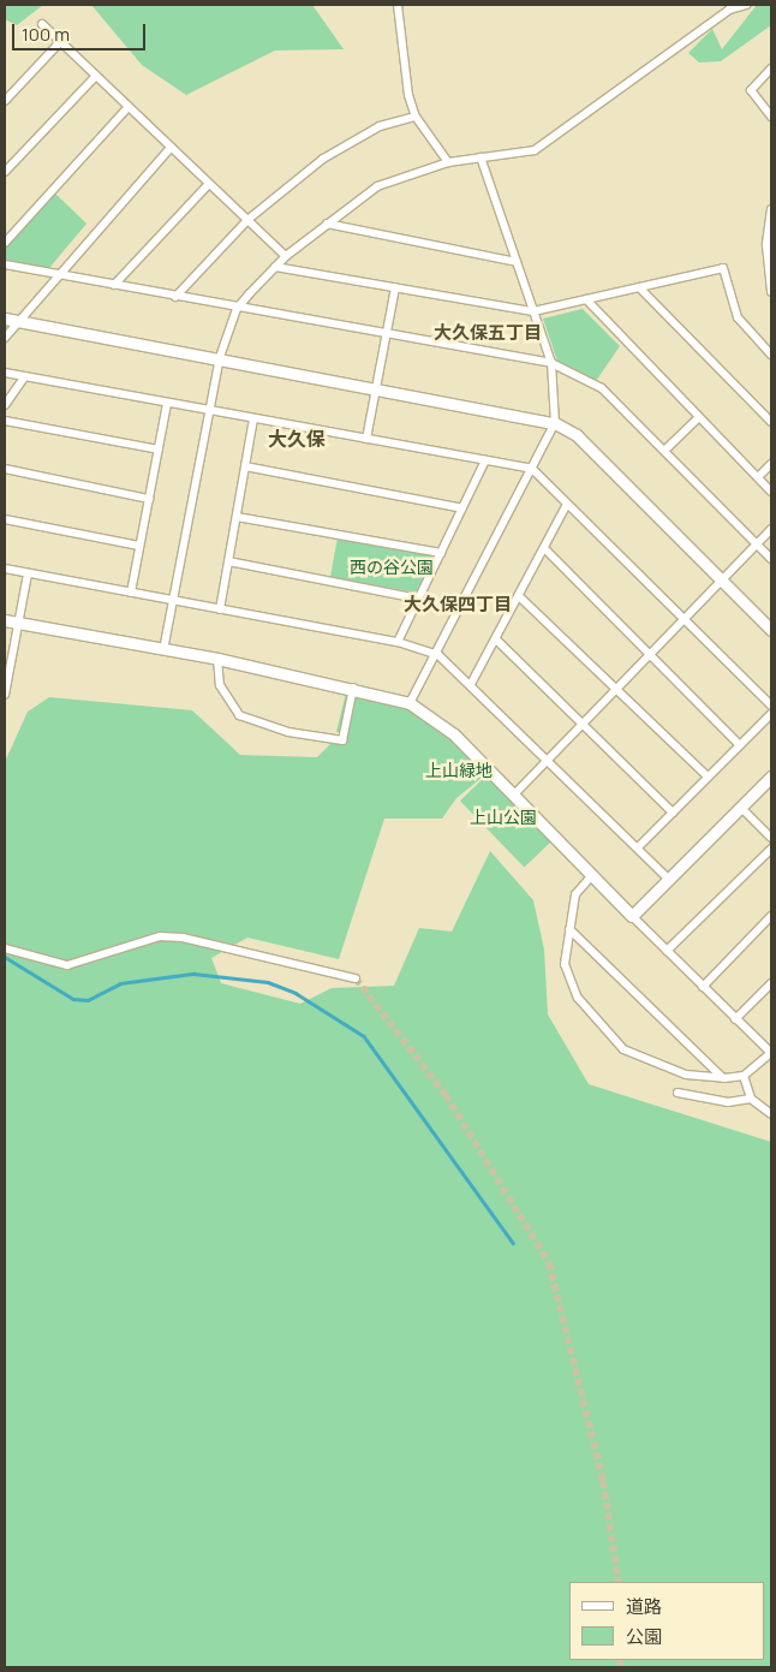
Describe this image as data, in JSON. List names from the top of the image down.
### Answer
{
  "districts": ["大久保五丁目", "大久保", "大久保四丁目"],
  "parks": ["西の谷公園", "上山緑地", "上山公園"],
  "legend": ["道路", "公園"],
  "scale_bar": "100 m"
}
